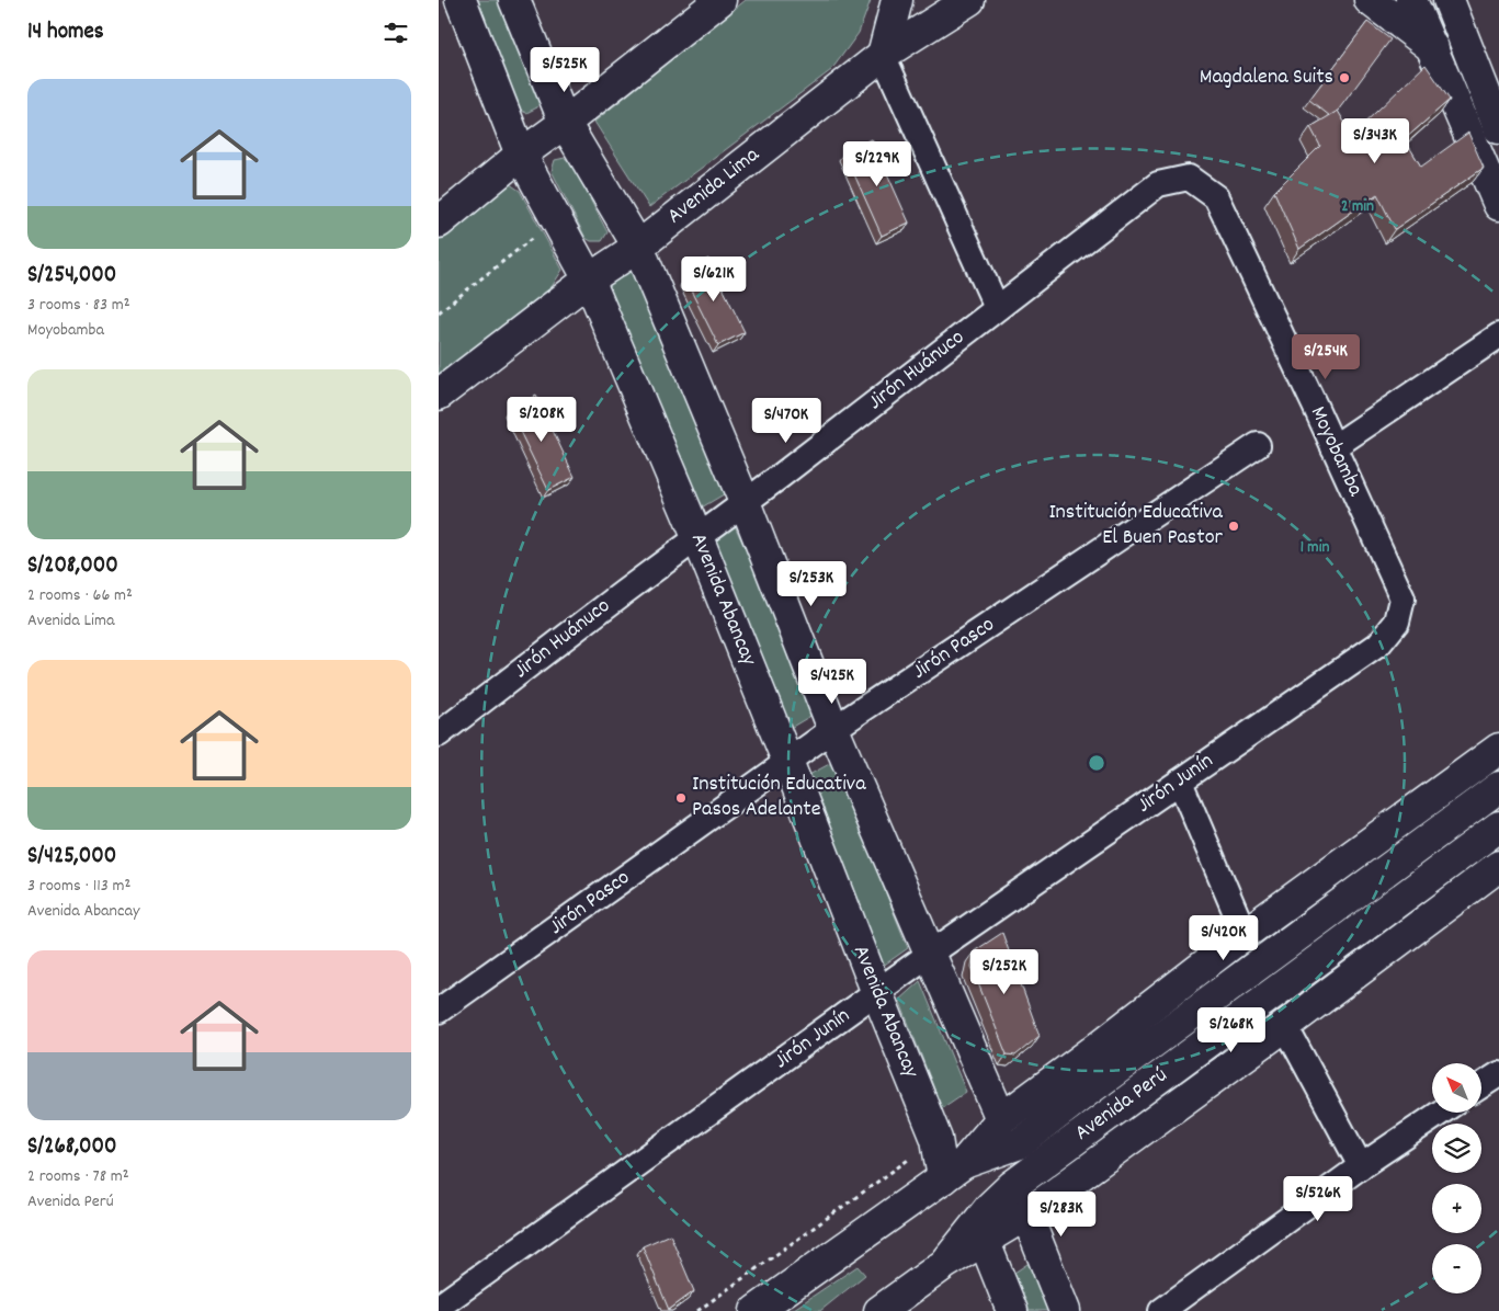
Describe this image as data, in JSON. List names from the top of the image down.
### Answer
{
  "streets": {
    "main road": ["Avenida Lima", "Avenida Abancay", "Avenida Perú"],
    "street": [
      "Jirón Huánuco",
      "Moyobamba",
      "Jirón Pasco",
      "Jirón Junín"
    ]
  },
  "crossings": [
    ["Avenida Lima", "Avenida Abancay"],
    ["Jirón Huánuco", "Moyobamba"],
    ["Jirón Huánuco", "Avenida Abancay"],
    ["Moyobamba", "Jirón Junín"],
    ["Avenida Abancay", "Jirón Pasco"],
    ["Avenida Abancay", "Jirón Junín"],
    ["Avenida Abancay", "Avenida Perú"]
  ],
  "places": ["Magdalena Suits", "Institución Educativa El Buen Pastor", "Institución Educativa Pasos Adelante"],
  "north": "top left",
  "page": {
    "heading": "14 homes",
    "price": [
      "S/525K",
      "S/343K",
      "S/229K",
      "S/621K",
      "S/254K",
      "S/208K",
      "S/470K",
      "S/253K",
      "S/425K",
      "S/420K",
      "S/252K",
      "S/268K",
      "S/526K",
      "S/283K"
    ],
    "list": [
      {
        "name": "S/254,000",
        "note": "3 rooms · 83 m² · Moyobamba"
      },
      {
        "name": "S/208,000",
        "note": "2 rooms · 66 m² · Avenida Lima"
      },
      {
        "name": "S/425,000",
        "note": "3 rooms · 113 m² · Avenida Abancay"
      },
      {
        "name": "S/268,000",
        "note": "2 rooms · 78 m² · Avenida Perú"
      }
    ],
    "map_buttons": ["+", "−"]
  },
  "rings": ["2 min", "1 min"]
}
